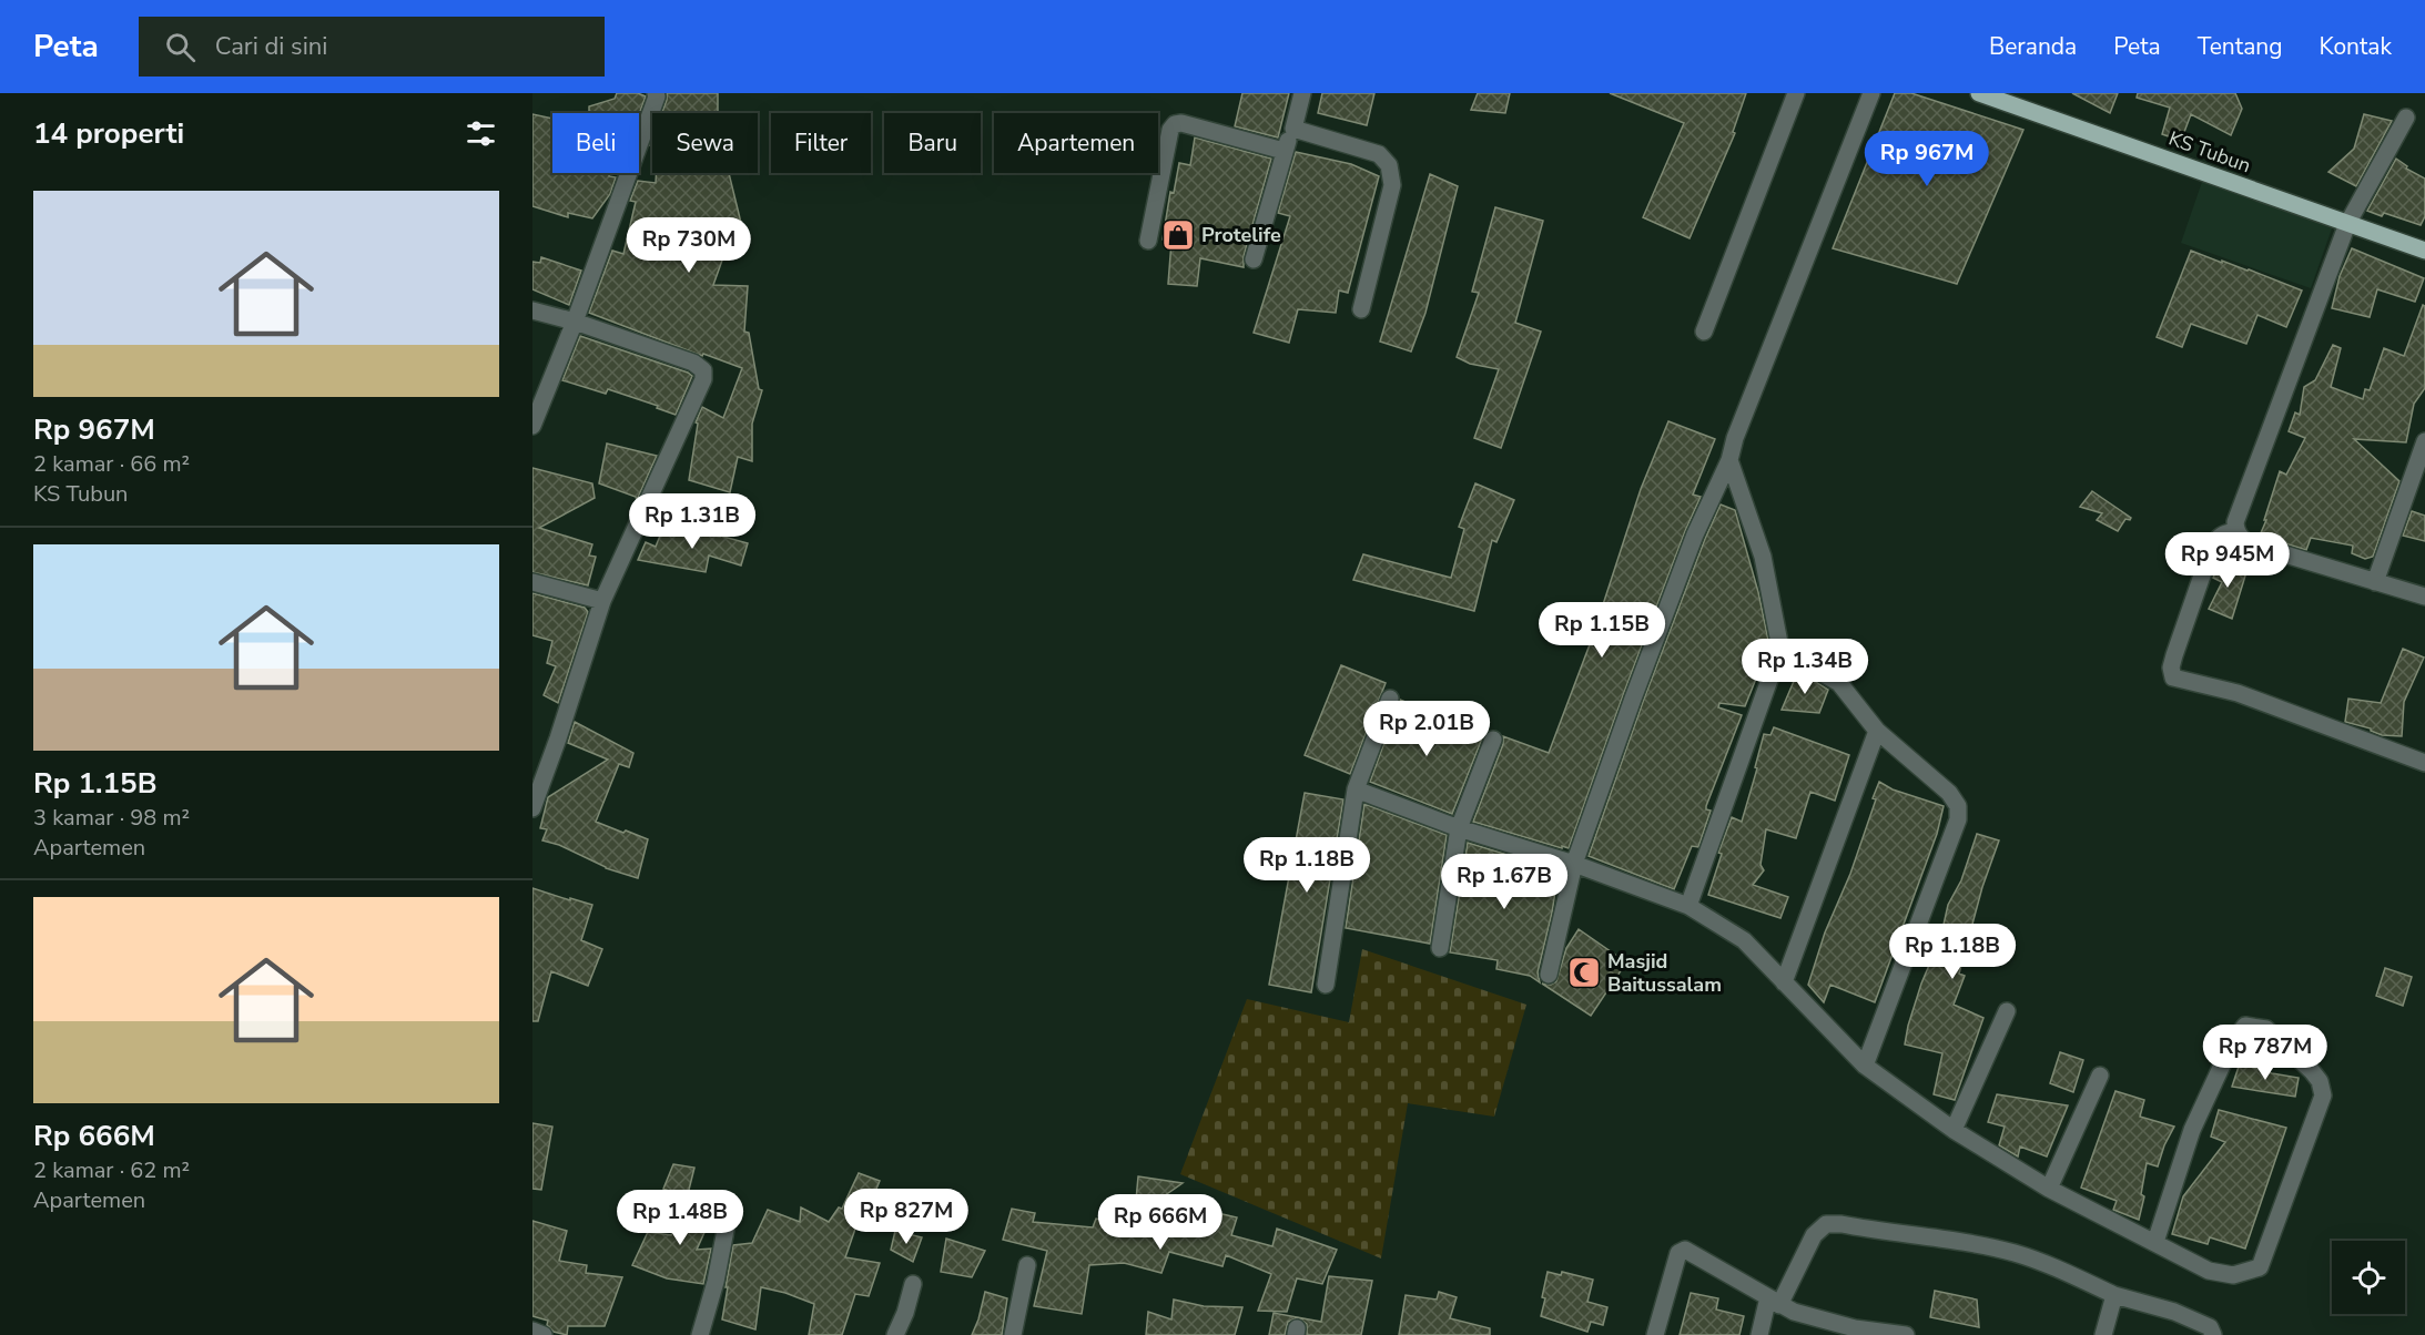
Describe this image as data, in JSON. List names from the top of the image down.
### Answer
{
  "streets": {
    "main road": ["KS Tubun"]
  },
  "places": {
    "shop": ["Protelife"],
    "mosque": ["Masjid Baitussalam"]
  },
  "page": {
    "header": "Peta",
    "search": "Cari di sini",
    "nav": [
      "Beranda",
      "Peta",
      "Tentang",
      "Kontak"
    ],
    "heading": "14 properti",
    "chip": [
      "Beli",
      "Sewa",
      "Filter",
      "Baru",
      "Apartemen"
    ],
    "price": [
      "Rp 967M",
      "Rp 730M",
      "Rp 1.31B",
      "Rp 945M",
      "Rp 1.15B",
      "Rp 1.34B",
      "Rp 2.01B",
      "Rp 1.18B",
      "Rp 1.67B",
      "Rp 1.18B",
      "Rp 787M",
      "Rp 827M",
      "Rp 1.48B",
      "Rp 666M"
    ],
    "list": [
      {
        "name": "Rp 967M",
        "note": "2 kamar · 66 m² · KS Tubun"
      },
      {
        "name": "Rp 1.15B",
        "note": "3 kamar · 98 m² · Apartemen"
      },
      {
        "name": "Rp 666M",
        "note": "2 kamar · 62 m² · Apartemen"
      }
    ]
  }
}
